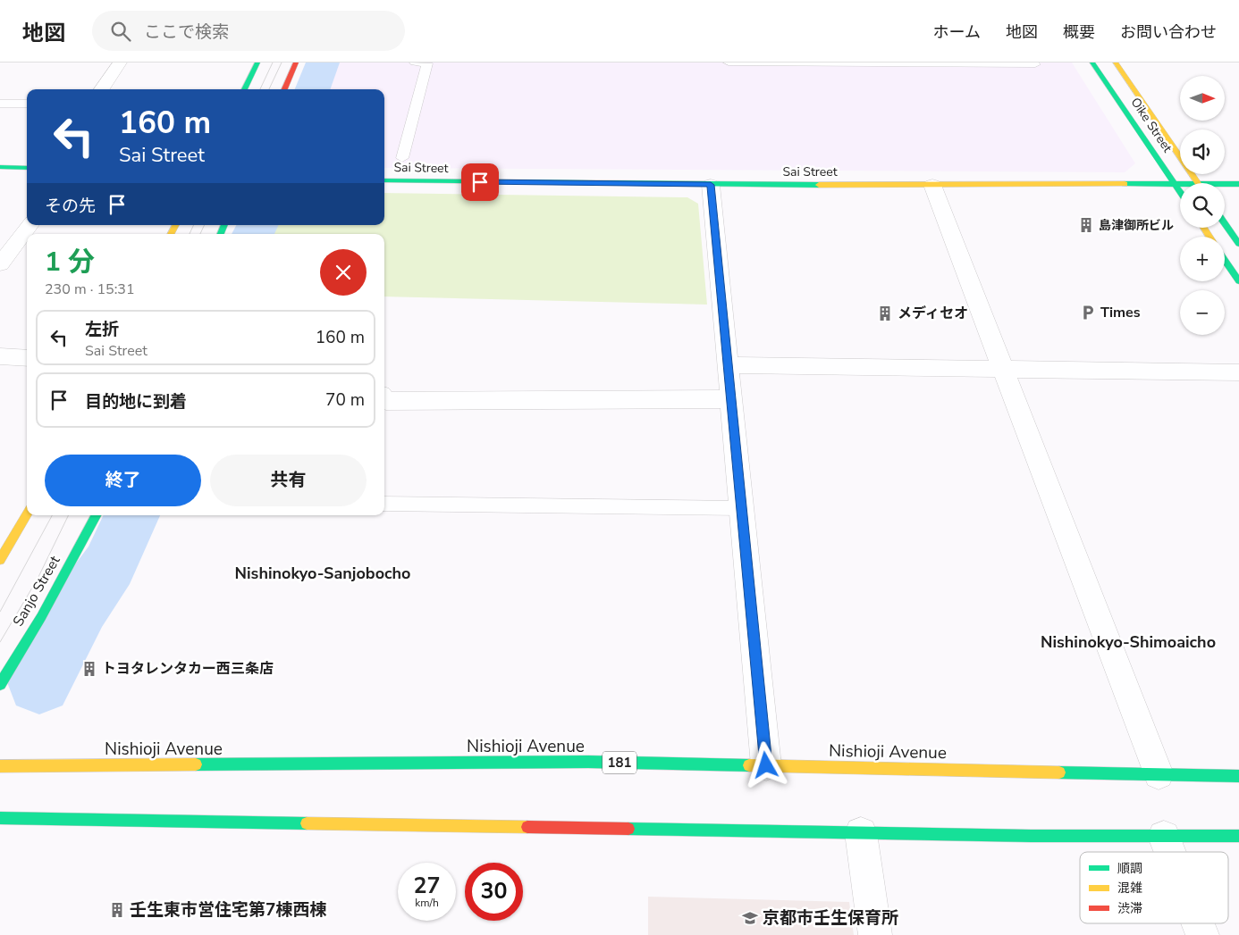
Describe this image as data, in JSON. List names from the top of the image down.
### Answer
{
  "streets": {
    "main road": [
      "Oike Street",
      "Sai Street",
      "Sanjo Street",
      "Nishioji Avenue",
      "181"
    ]
  },
  "crossings": [
    ["Oike Street", "Sai Street"]
  ],
  "districts": ["Nishinokyo-Sanjobocho", "Nishinokyo-Shimoaicho"],
  "places": {
    "building": [
      "島津御所ビル",
      "メディセオ",
      "トヨタレンタカー西三条店",
      "壬生東市営住宅第7棟西棟"
    ],
    "parking": ["Times"],
    "school or university": ["京都市壬生保育所"]
  },
  "legend": ["順調", "混雑", "渋滞"],
  "north": "right",
  "page": {
    "header": "地図",
    "search": "ここで検索",
    "nav": [
      "ホーム",
      "地図",
      "概要",
      "お問い合わせ"
    ],
    "map_buttons": ["+", "−"],
    "turn": ["160 m", "Sai Street"],
    "then": "その先",
    "heading": ["1 分", "230 m · 15:31"],
    "list": [
      {
        "name": "左折",
        "note": "Sai Street",
        "value": "160 m"
      },
      {
        "name": "目的地に到着",
        "value": "70 m"
      }
    ],
    "buttons": ["終了", "共有"],
    "speed": "27 km/h",
    "limit": "30"
  }
}
